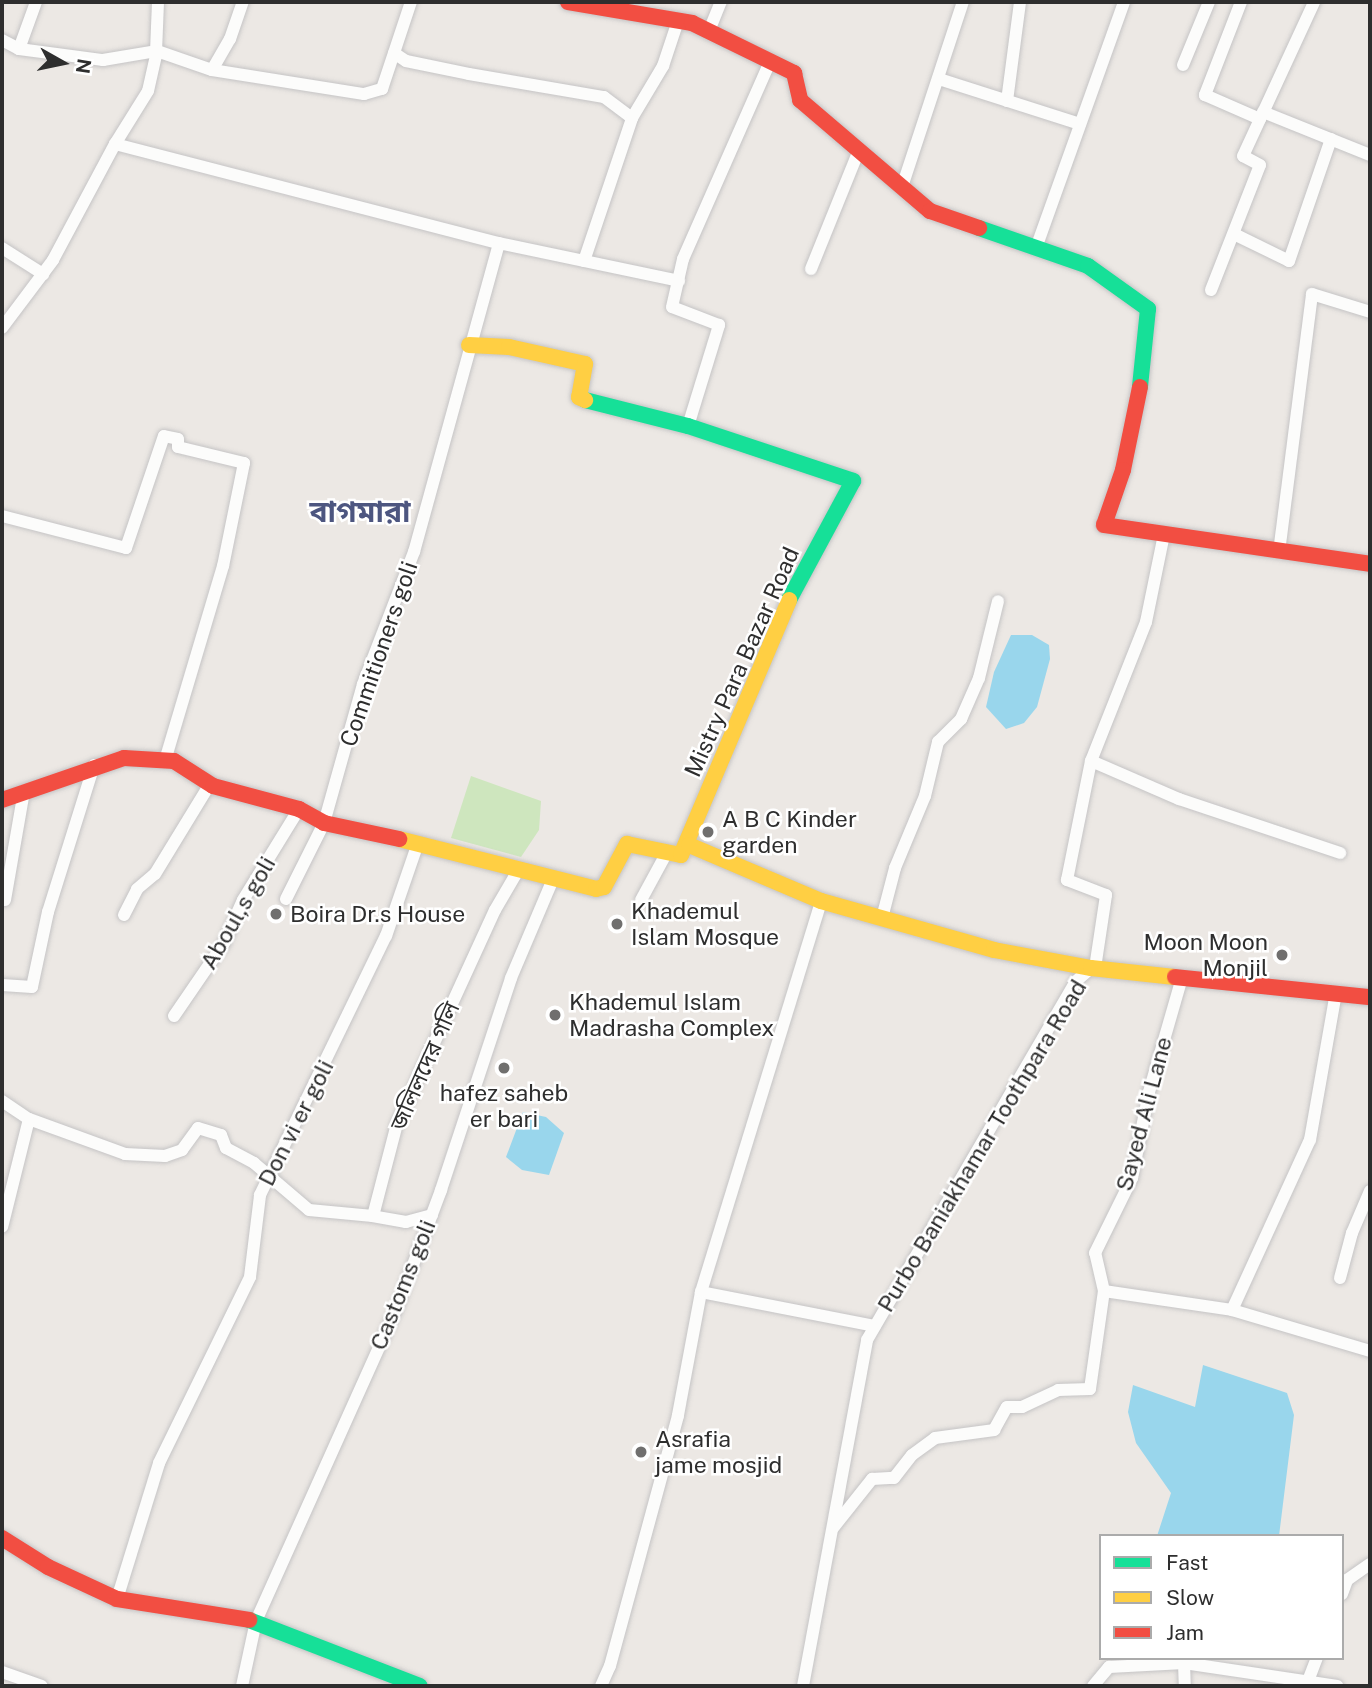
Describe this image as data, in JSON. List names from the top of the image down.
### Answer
{
  "streets": {
    "street": [
      "Commitioners goli",
      "Mistry Para Bazar Road",
      "Aboul,s goli",
      "জলিলদের গলি",
      "Sayed Ali Lane",
      "Don vi er goli",
      "Purbo Baniakhamar Toothpara Road",
      "Castoms goli"
    ]
  },
  "crossings": [
    ["Commitioners goli", "Mistry Para Bazar Road"],
    ["Sayed Ali Lane", "Purbo Baniakhamar Toothpara Road"]
  ],
  "districts": ["বাগমারা"],
  "places": [
    "A B C Kinder garden",
    "Boira Dr.s House",
    "Khademul Islam Mosque",
    "Moon Moon Monjil",
    "Khademul Islam Madrasha Complex",
    "hafez saheb er bari",
    "Asrafia jame mosjid"
  ],
  "legend": ["Fast", "Slow", "Jam"],
  "north": "right"
}
